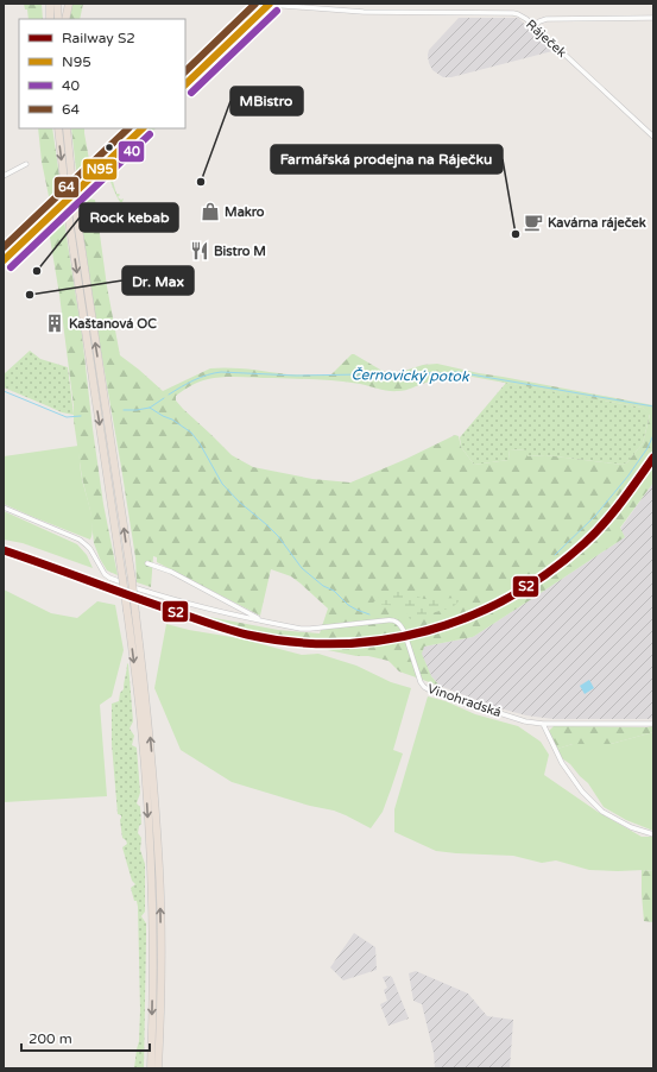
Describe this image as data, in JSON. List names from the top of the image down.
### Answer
{
  "streets": {
    "street": ["Ráječek", "Vinohradská"]
  },
  "water": ["Černovický potok"],
  "places": {
    "other": [
      "MBistro",
      "Farmářská prodejna na Ráječku",
      "Rock kebab",
      "Dr. Max"
    ],
    "shop": ["Makro"],
    "cafe": ["Kavárna ráječek"],
    "restaurant": ["Bistro M"],
    "building": ["Kaštanová OC"]
  },
  "lines": [
    "transit line N95",
    "transit line 64",
    "transit line 40",
    "rail line S2"
  ],
  "legend": [
    "Railway S2",
    "N95",
    "40",
    "64"
  ],
  "scale_bar": "200 m"
}
